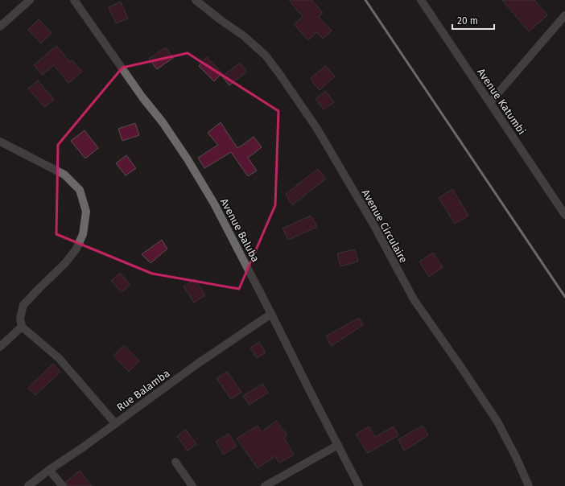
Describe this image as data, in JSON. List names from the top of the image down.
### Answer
{
  "streets": {
    "street": [
      "Avenue Katumbi",
      "Avenue Circulaire",
      "Avenue Baluba",
      "Rue Balamba"
    ]
  },
  "crossings": [
    ["Avenue Baluba", "Rue Balamba"]
  ],
  "scale_bar": "20 m"
}
